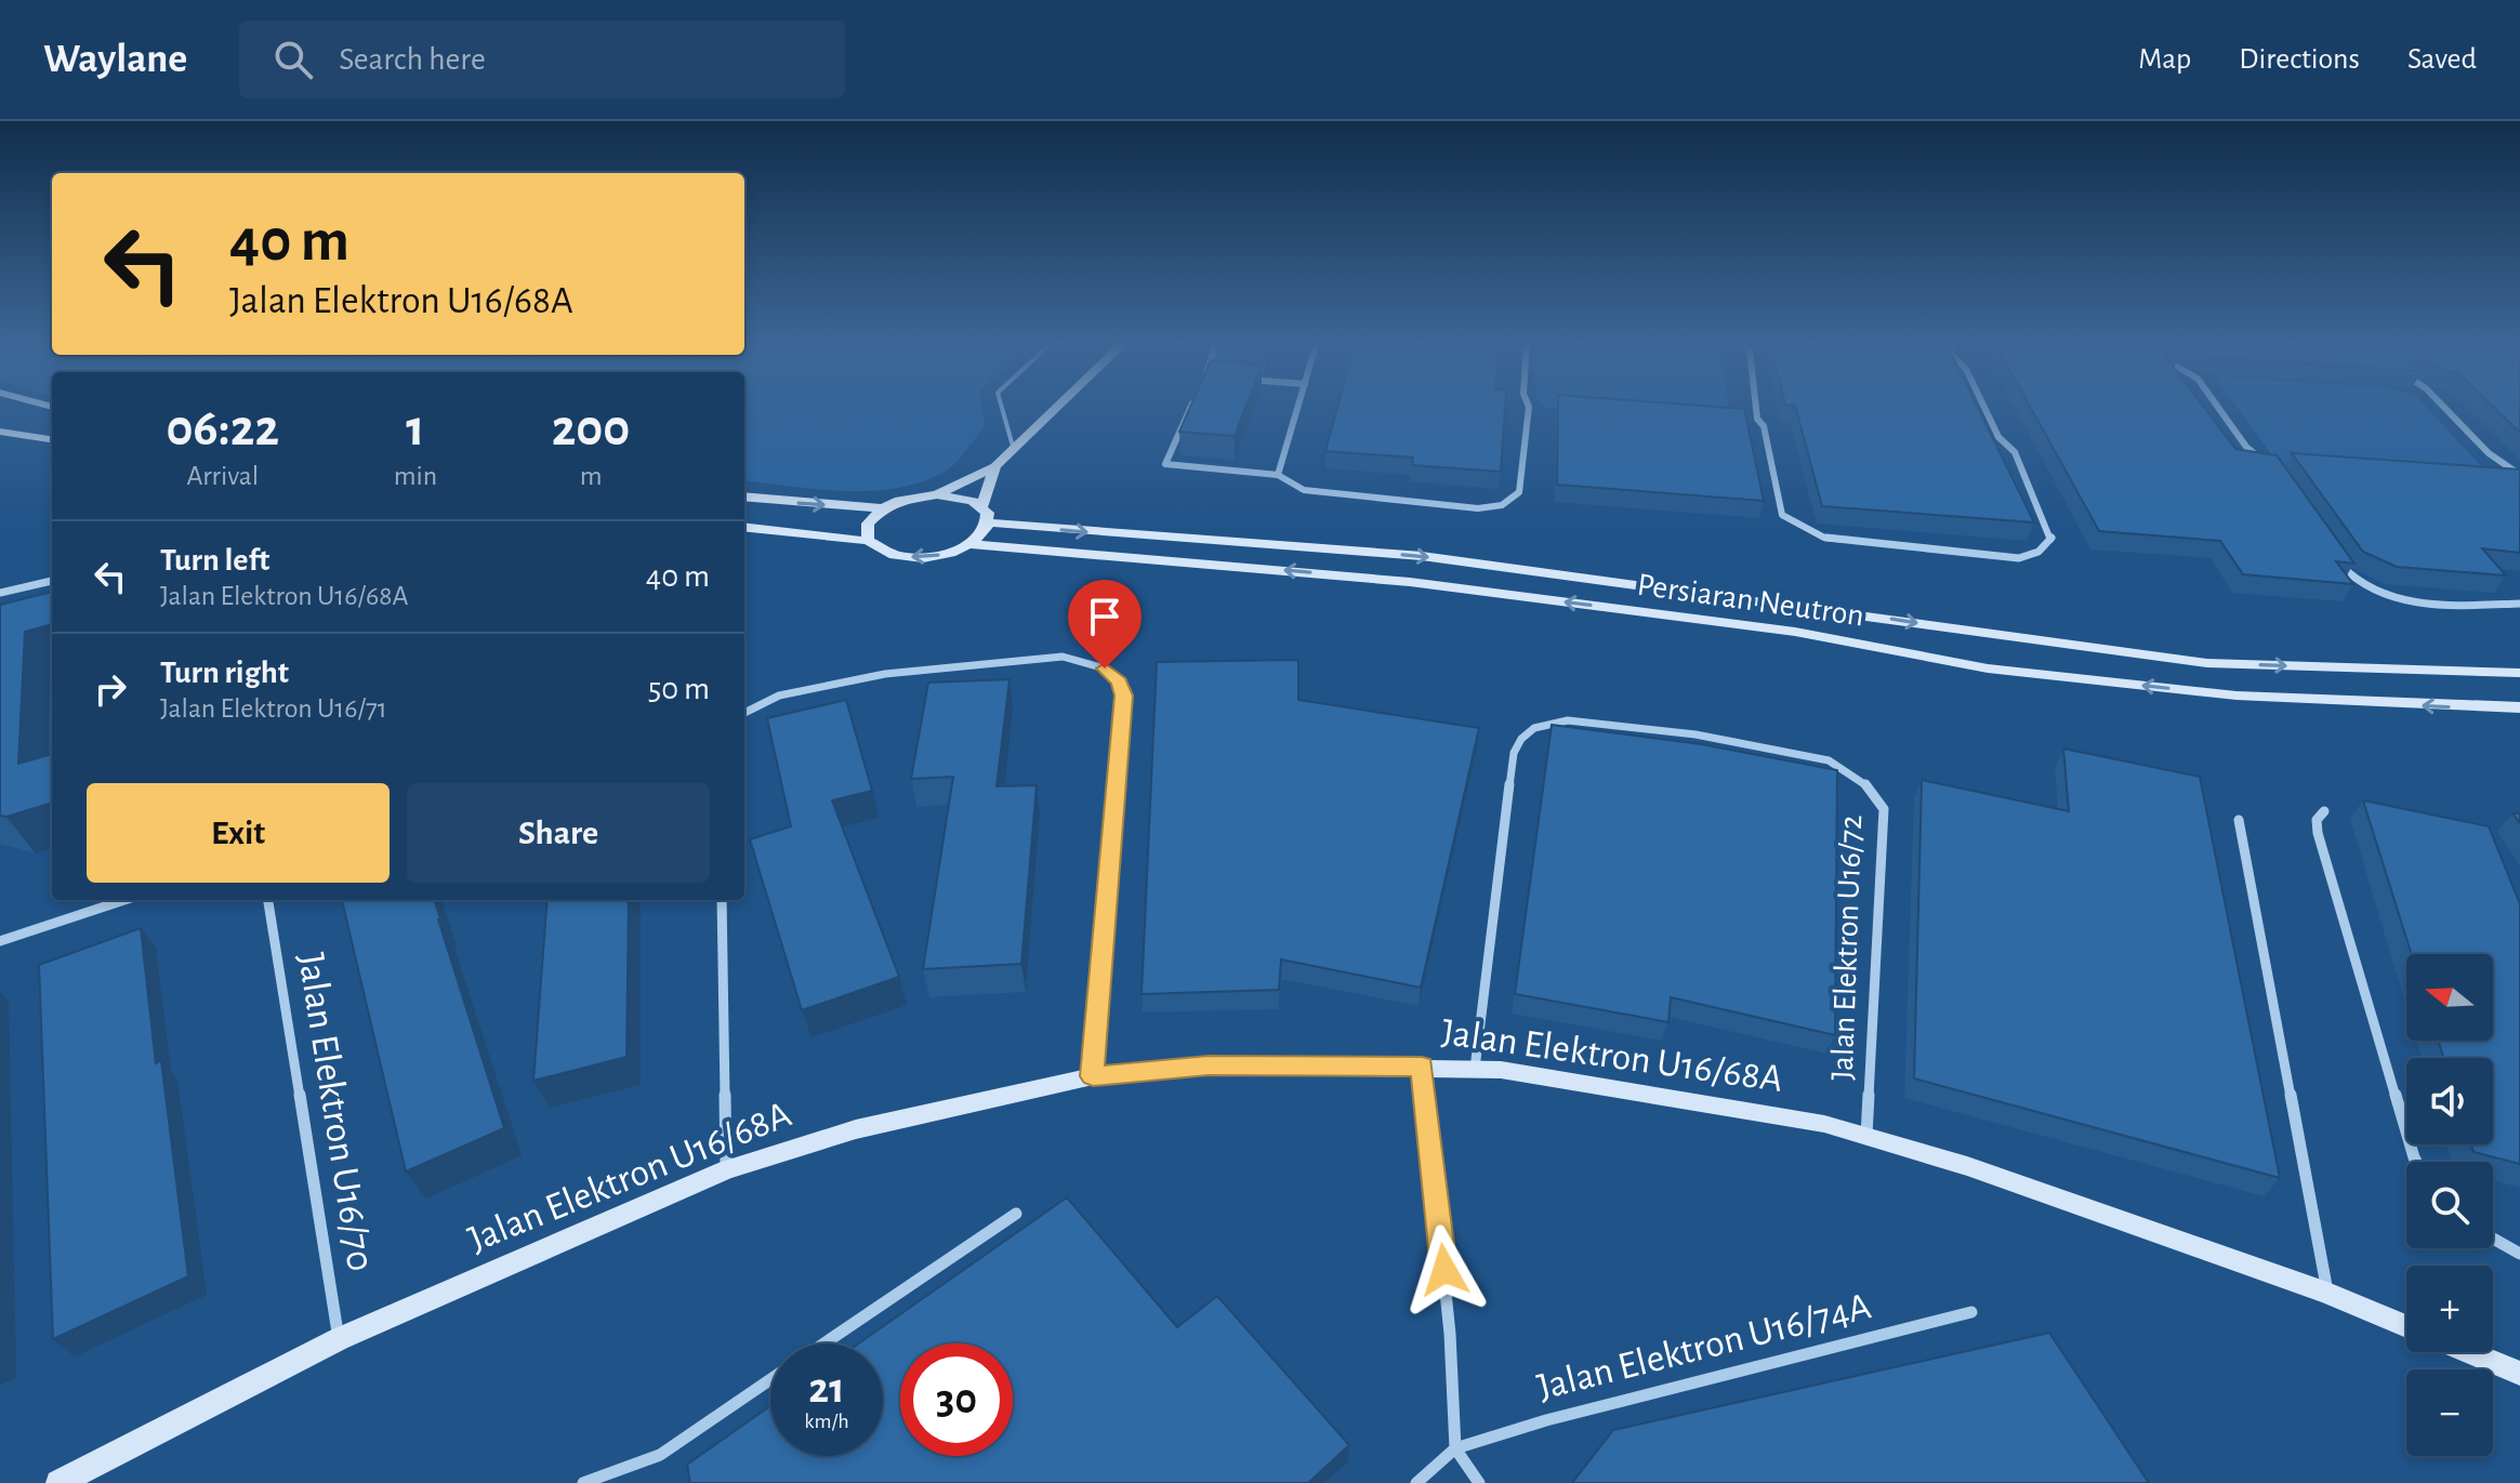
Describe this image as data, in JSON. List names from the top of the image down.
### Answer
{
  "streets": {
    "street": [
      "Persiaran Neutron",
      "Jalan Elektron U16/72",
      "Jalan Elektron U16/68A",
      "Jalan Elektron U16/70",
      "Jalan Elektron U16/74A"
    ]
  },
  "crossings": [
    ["Jalan Elektron U16/72", "Jalan Elektron U16/68A"],
    ["Jalan Elektron U16/68A", "Jalan Elektron U16/70"]
  ],
  "north": "left",
  "page": {
    "header": "Waylane",
    "search": "Search here",
    "nav": ["Map", "Directions", "Saved"],
    "turn": ["40 m", "Jalan Elektron U16/68A"],
    "eta": [
      "06:22",
      "Arrival",
      "1",
      "min",
      "200",
      "m"
    ],
    "list": [
      {
        "name": "Turn left",
        "note": "Jalan Elektron U16/68A",
        "value": "40 m"
      },
      {
        "name": "Turn right",
        "note": "Jalan Elektron U16/71",
        "value": "50 m"
      }
    ],
    "buttons": ["Exit", "Share"],
    "map_buttons": ["+", "−"],
    "speed": "21 km/h",
    "limit": "30"
  }
}
